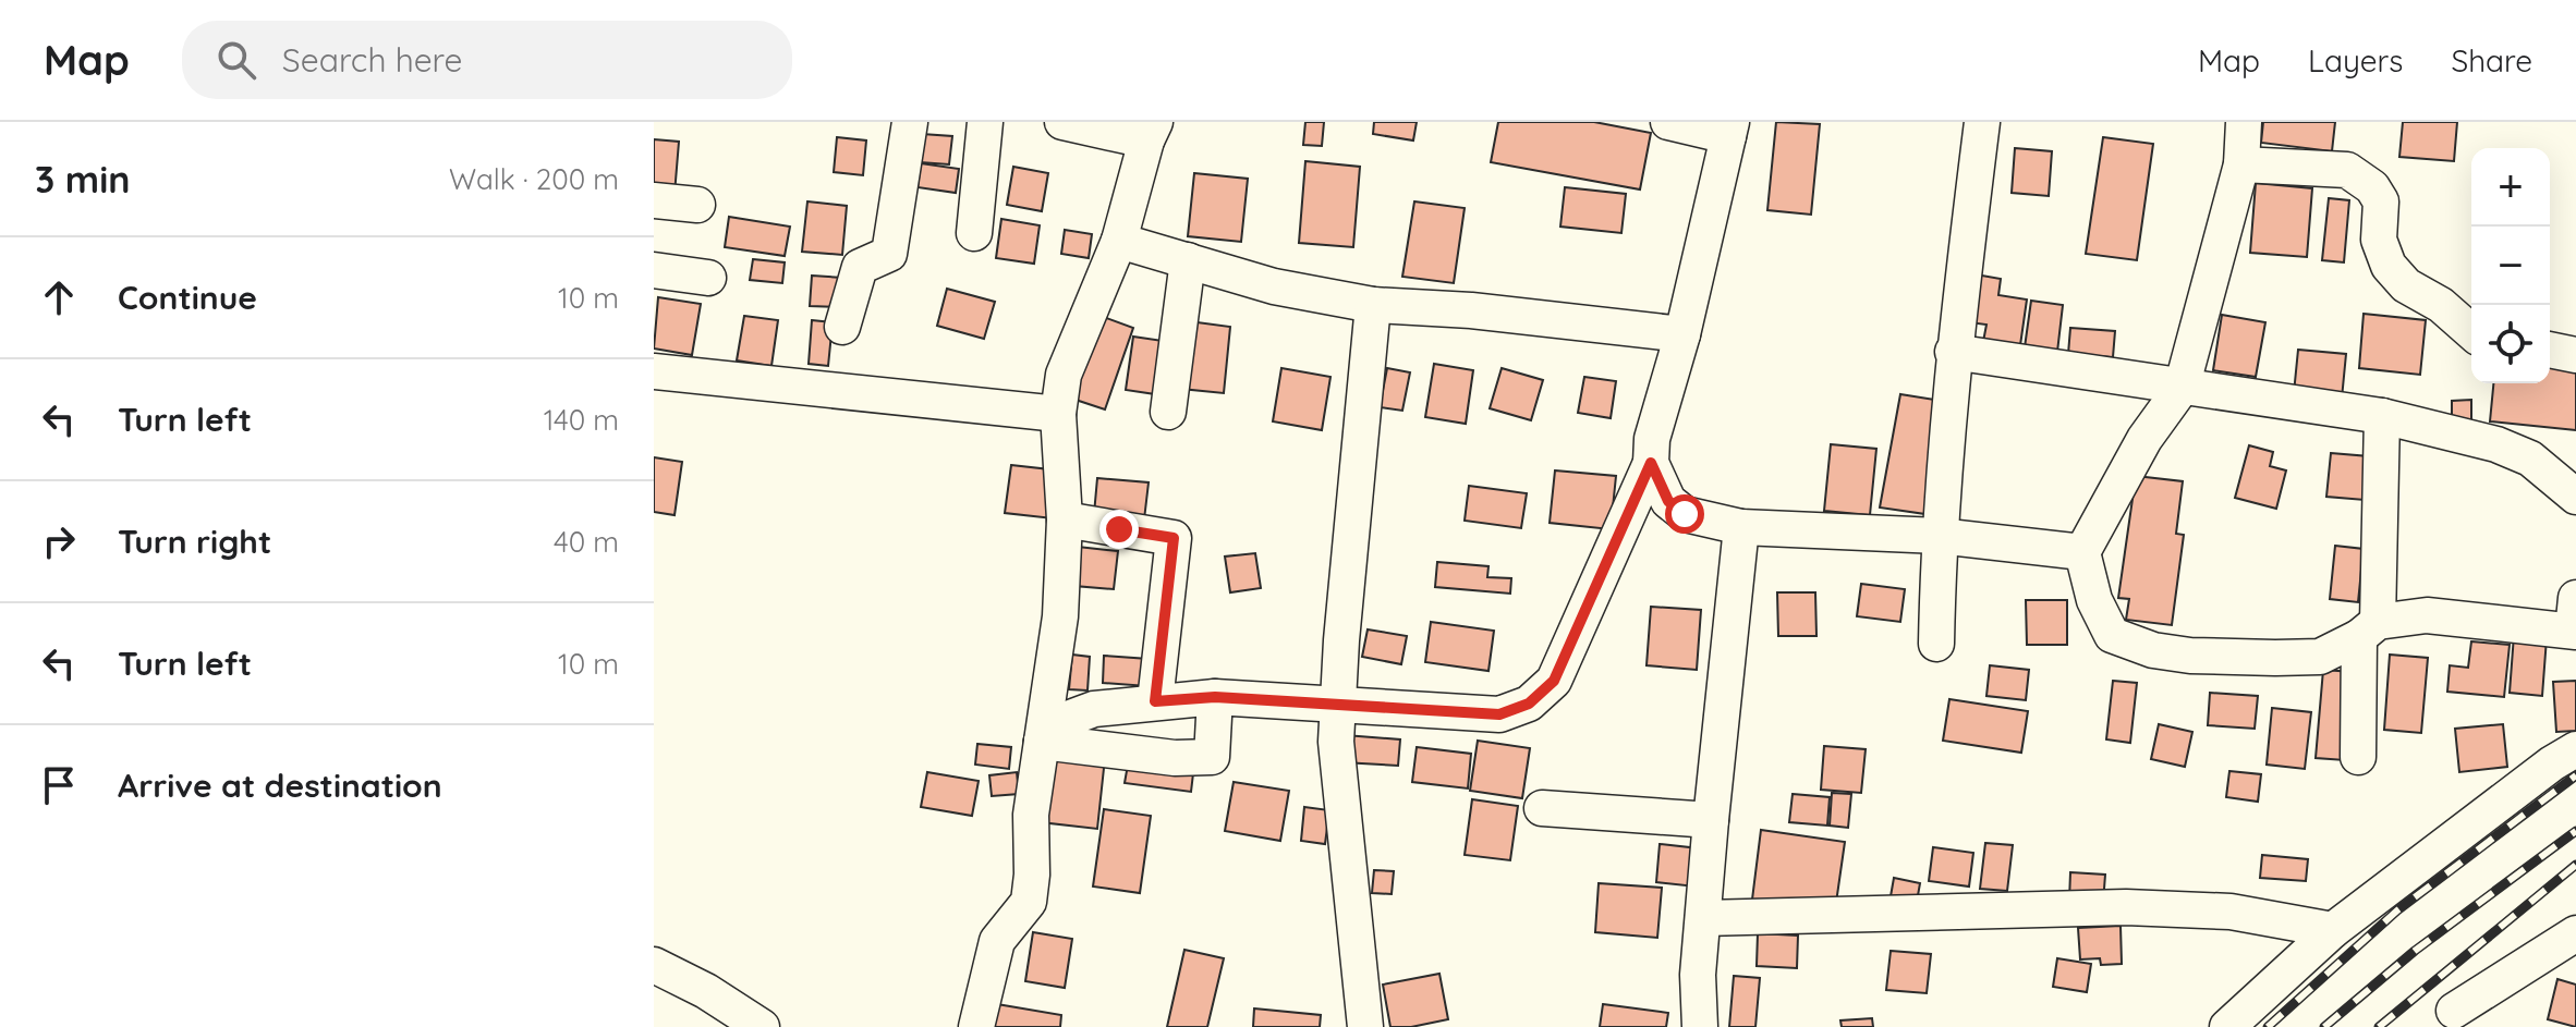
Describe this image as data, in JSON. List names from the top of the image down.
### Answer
{
  "page": {
    "header": "Map",
    "search": "Search here",
    "nav": ["Map", "Layers", "Share"],
    "heading": ["3 min", "Walk · 200 m"],
    "map_buttons": ["+", "−"],
    "list": [
      ["Continue", "10 m"],
      ["Turn left", "140 m"],
      ["Turn right", "40 m"],
      ["Turn left", "10 m"],
      "Arrive at destination"
    ]
  }
}
